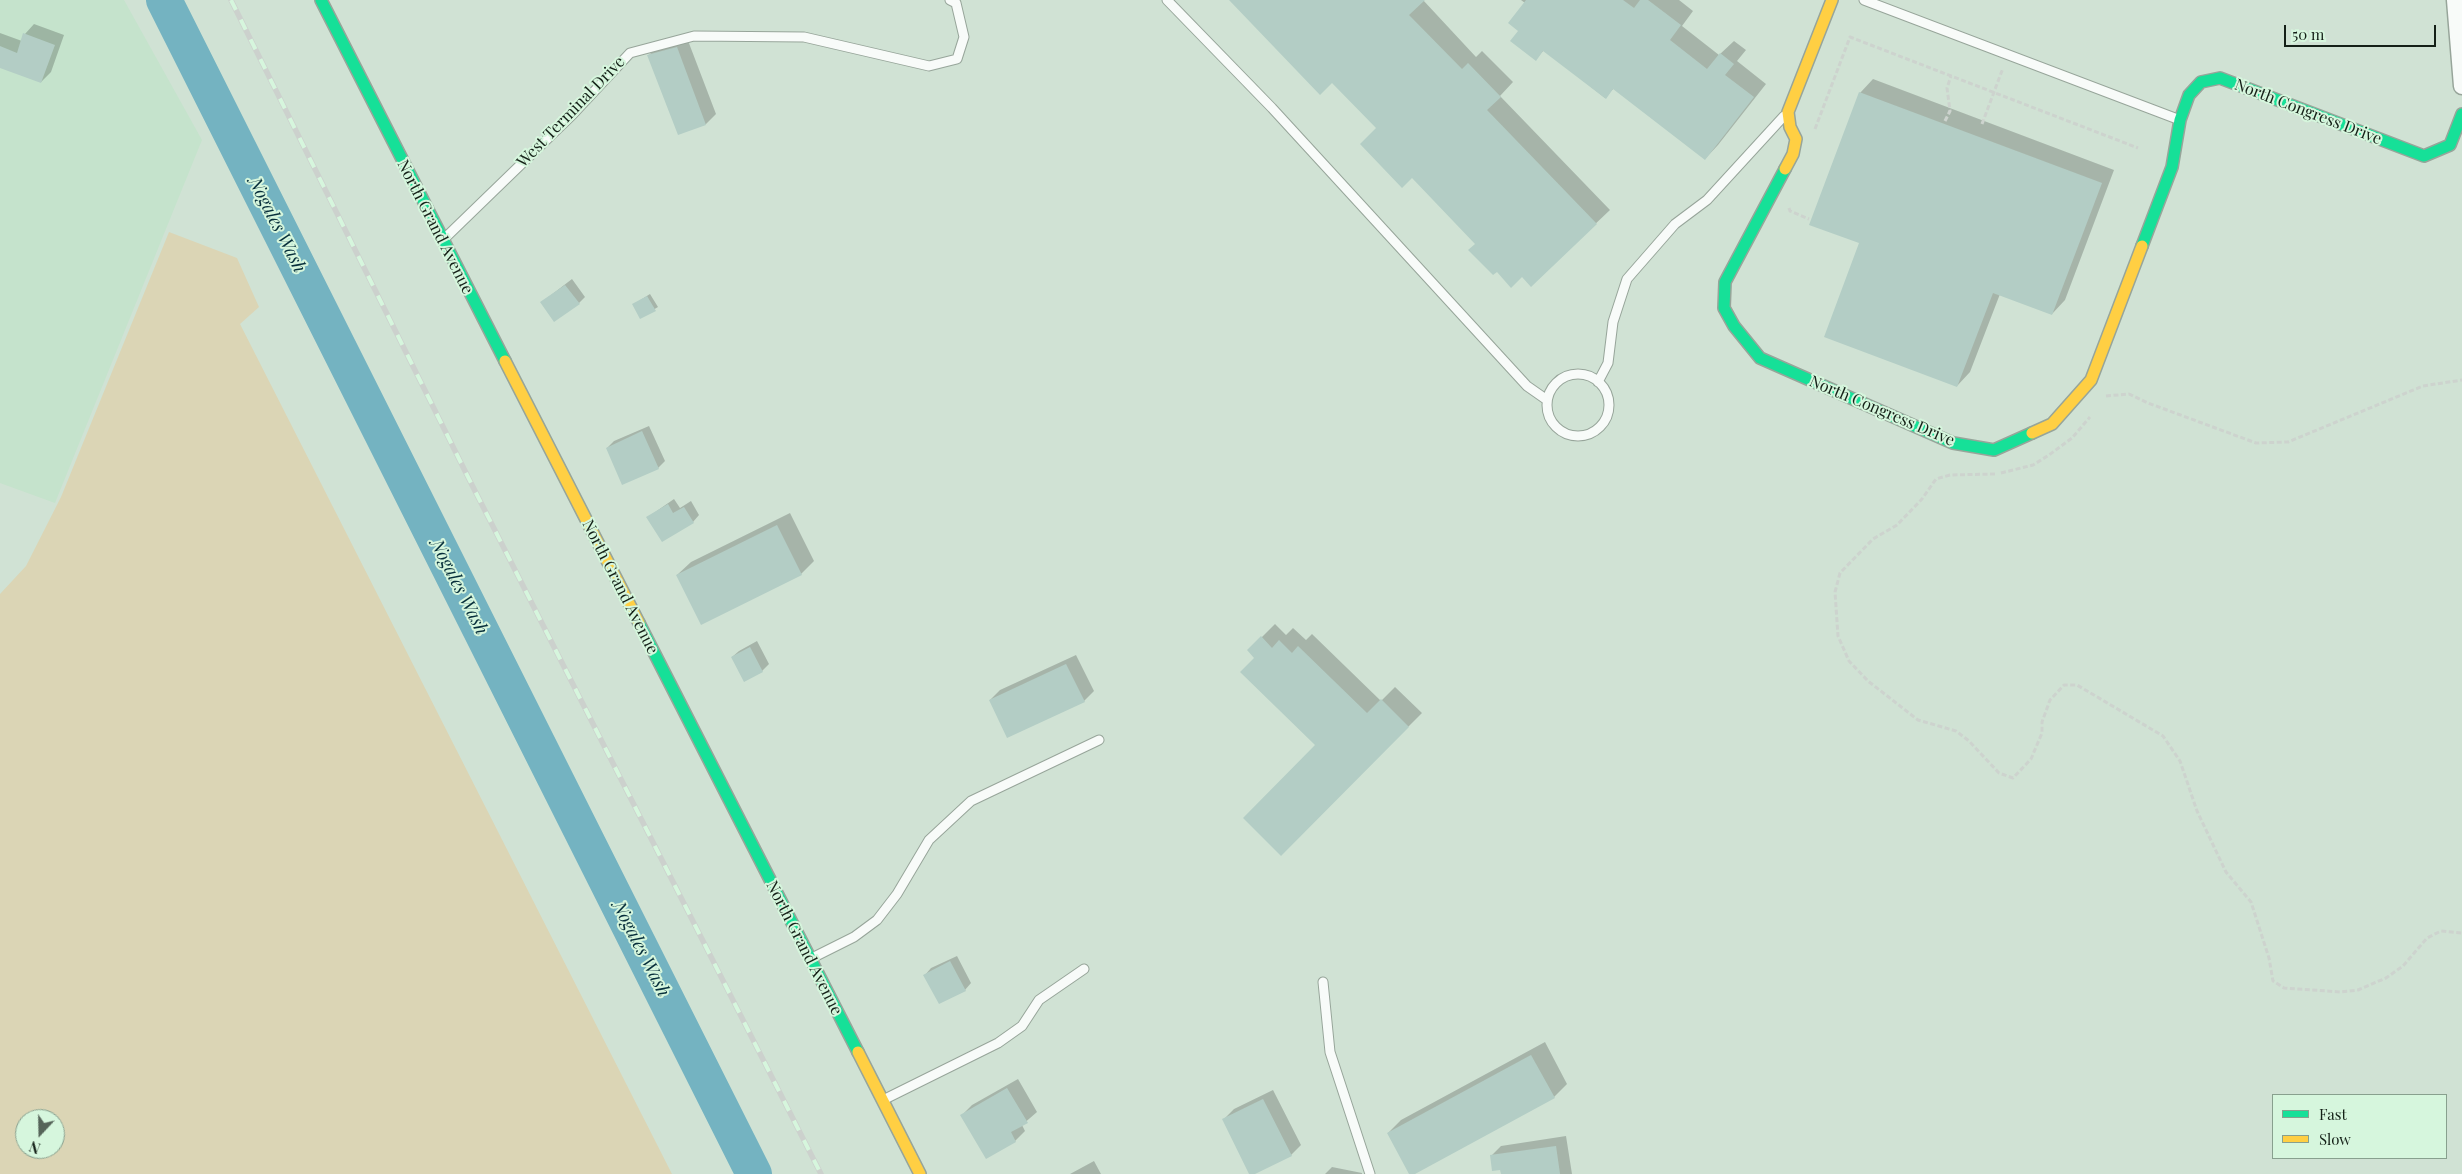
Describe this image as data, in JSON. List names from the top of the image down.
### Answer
{
  "streets": {
    "street": ["North Congress Drive", "North Grand Avenue"],
    "lane": ["West Terminal Drive"]
  },
  "crossings": [
    ["West Terminal Drive", "North Grand Avenue"]
  ],
  "water": ["Nogales Wash"],
  "legend": ["Fast", "Slow"],
  "scale_bar": "50 m",
  "north": "bottom"
}
